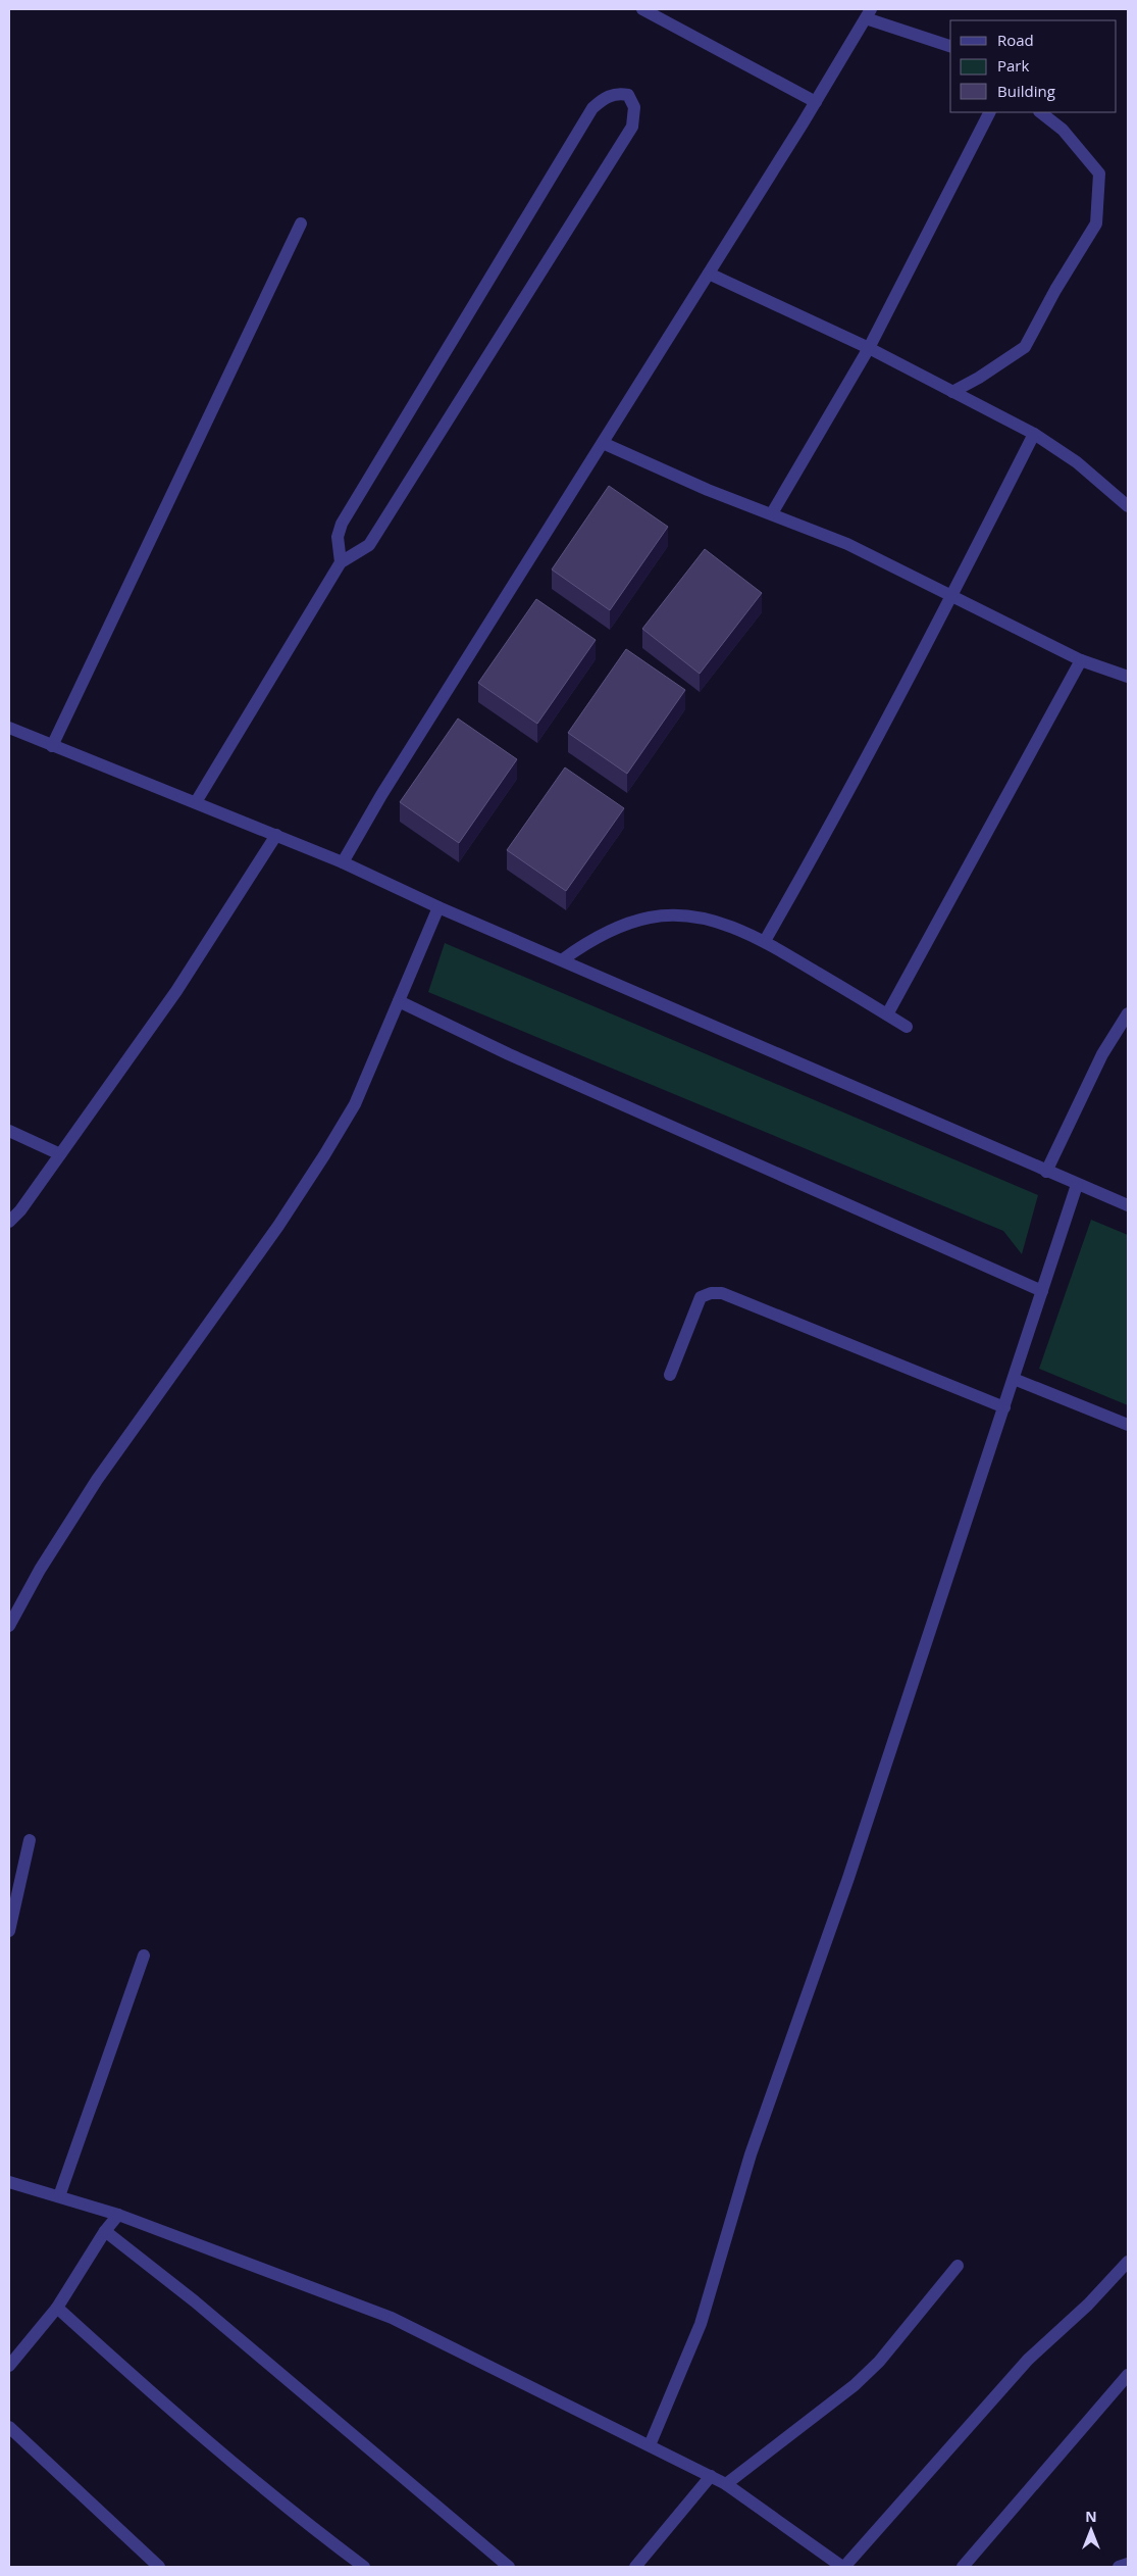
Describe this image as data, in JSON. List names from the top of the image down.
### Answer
{
  "legend": ["Road", "Park", "Building"],
  "north": "top"
}
